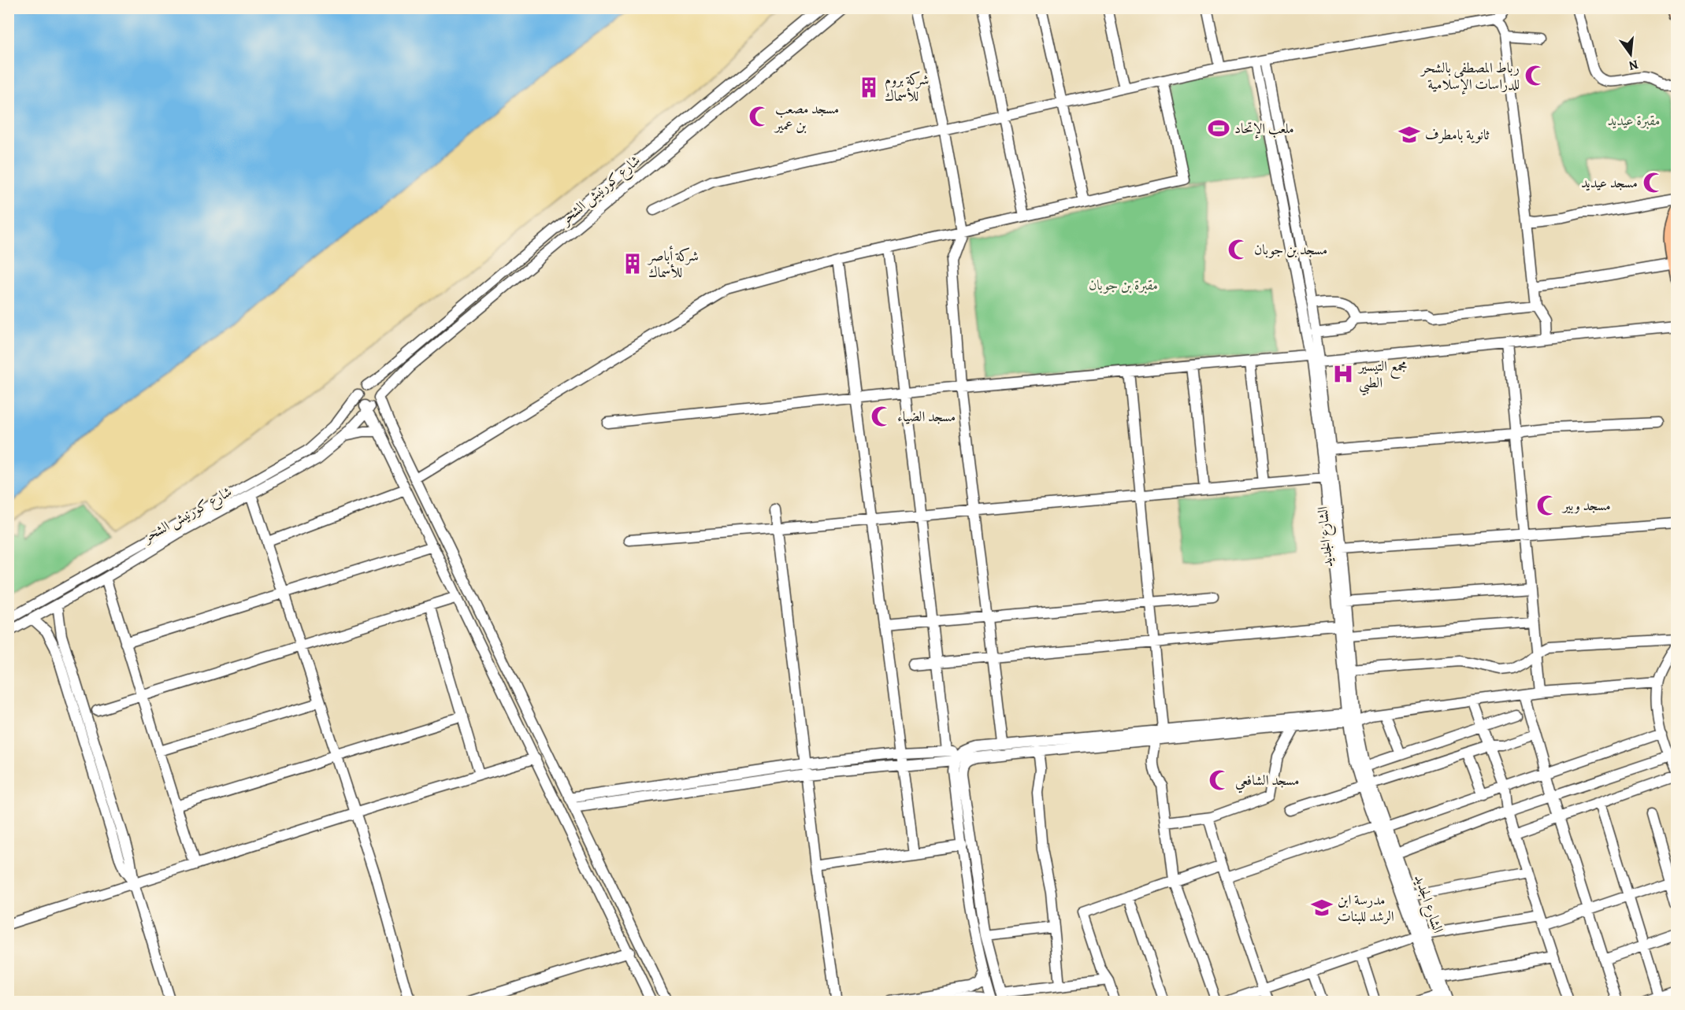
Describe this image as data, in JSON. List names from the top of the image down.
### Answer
{
  "streets": {
    "street": ["شارع كورنيش الشحر", "الشارع الجديد"]
  },
  "parks": ["مقبرة عيديد", "مقبرة بن جوبان"],
  "places": {
    "mosque": [
      "رباط المصطفى بالشحر للدراسات الإسلامية",
      "مسجد مصعب بن عمير",
      "مسجد عيديد",
      "مسجد بن جوبان",
      "مسجد الضياء",
      "مسجد وبير",
      "مسجد الشافعي"
    ],
    "building": ["شركة بروم للأسماك", "شركة أباصر للأسماك"],
    "sports": ["ملعب الإتحاد"],
    "school or university": ["ثانوية بامطرف", "مدرسة ابن الرشد للبنات"],
    "hospital": ["مجمع التيسير الطبي"]
  },
  "north": "bottom"
}
